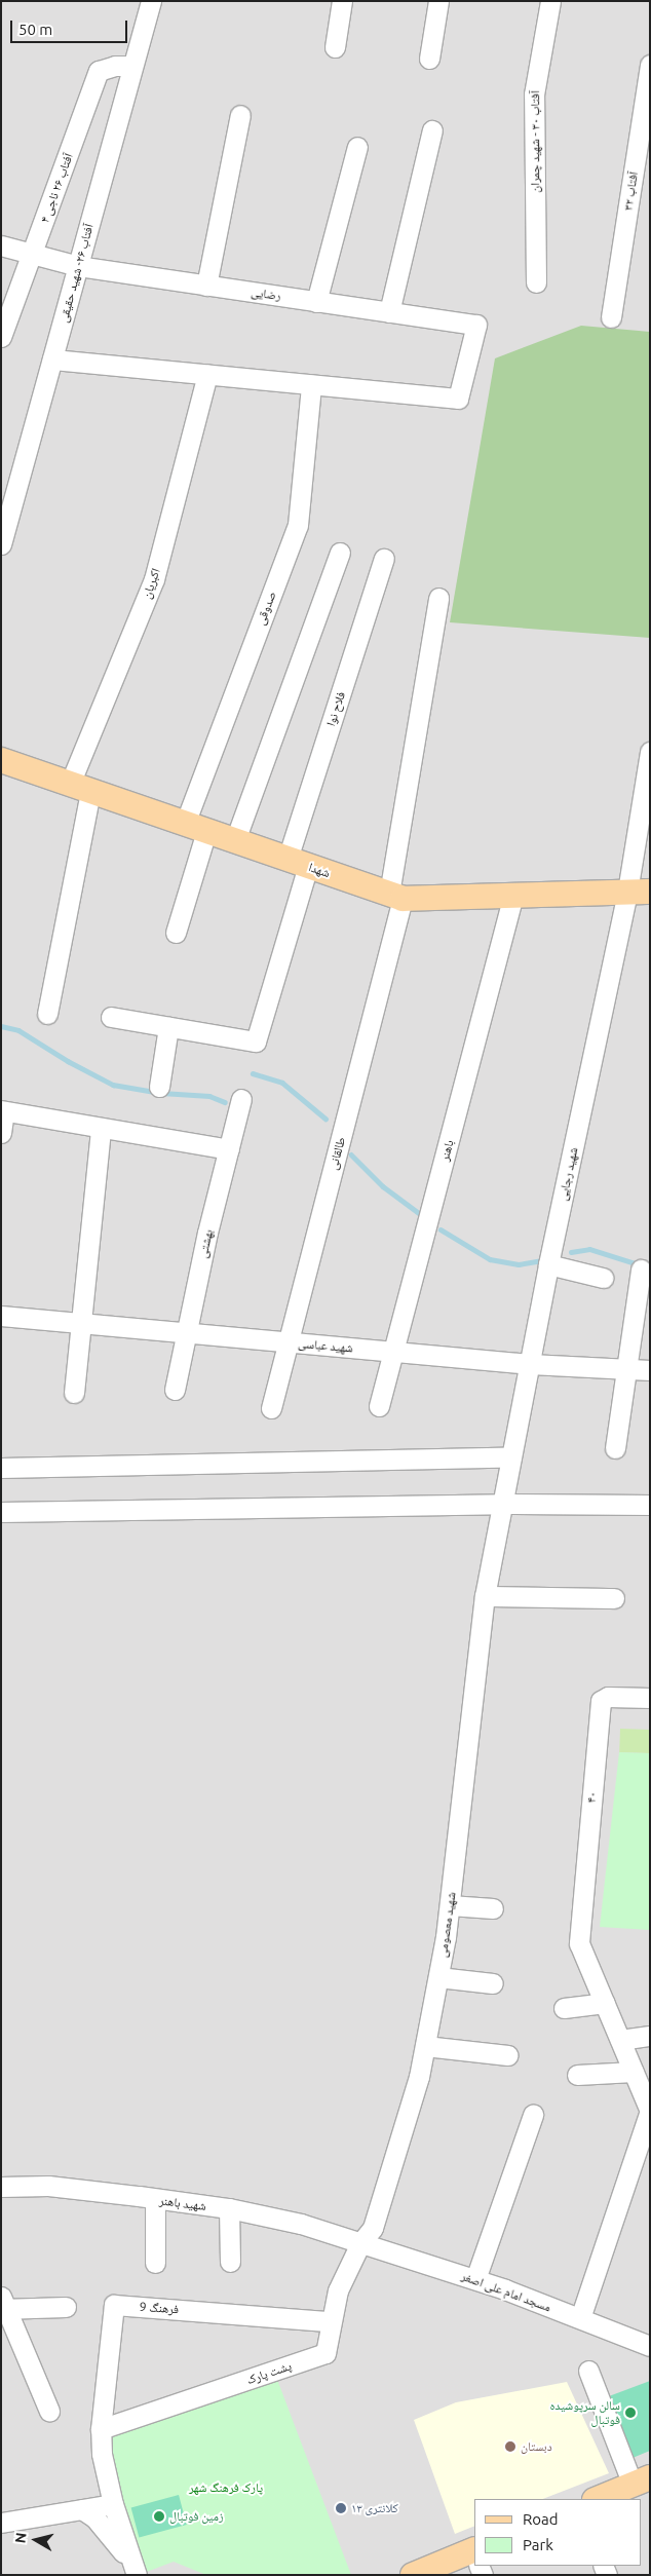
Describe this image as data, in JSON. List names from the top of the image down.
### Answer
{
  "streets": {
    "main road": ["شهدا"],
    "street": [
      "آفتاب ۳۰ - شهید چمران",
      "آفتاب ۲۶ ناجی ۴",
      "آفتاب ۳۲",
      "آفتاب ۲۶- شهید حقیقی",
      "رضایی",
      "اکبریان",
      "صدوقی",
      "فلاح نوا",
      "باهنر",
      "طالقانی",
      "شهید رجایی",
      "بهشتی",
      "شهید عباسی",
      "۴۰",
      "شهید معصومی",
      "شهید باهنر",
      "مسجد امام علی اصغر",
      "فرهنگ 9",
      "پشت پارک"
    ]
  },
  "crossings": [
    ["آفتاب ۲۶ ناجی ۴", "آفتاب ۲۶- شهید حقیقی"],
    ["آفتاب ۲۶ ناجی ۴", "رضایی"],
    ["آفتاب ۲۶- شهید حقیقی", "رضایی"],
    ["رضایی", "صدوقی"],
    ["اکبریان", "شهدا"],
    ["صدوقی", "شهدا"],
    ["فلاح نوا", "شهدا"],
    ["شهدا", "باهنر"],
    ["شهدا", "طالقانی"],
    ["شهدا", "شهید رجایی"],
    ["باهنر", "شهید عباسی"],
    ["طالقانی", "شهید عباسی"],
    ["شهید رجایی", "شهید عباسی"],
    ["شهید رجایی", "شهید معصومی"],
    ["بهشتی", "شهید عباسی"],
    ["شهید معصومی", "شهید باهنر"],
    ["شهید معصومی", "مسجد امام علی اصغر"],
    ["شهید معصومی", "پشت پارک"],
    ["شهید باهنر", "مسجد امام علی اصغر"],
    ["شهید باهنر", "پشت پارک"],
    ["مسجد امام علی اصغر", "پشت پارک"],
    ["فرهنگ 9", "پشت پارک"]
  ],
  "parks": ["پارک فرهنگ شهر"],
  "places": [
    "سالن سرپوشیده فوتبال",
    "دبستان",
    "کلانتری ۱۳",
    "زمین فوتبال"
  ],
  "legend": ["Road", "Park"],
  "scale_bar": "50 m",
  "north": "left"
}
